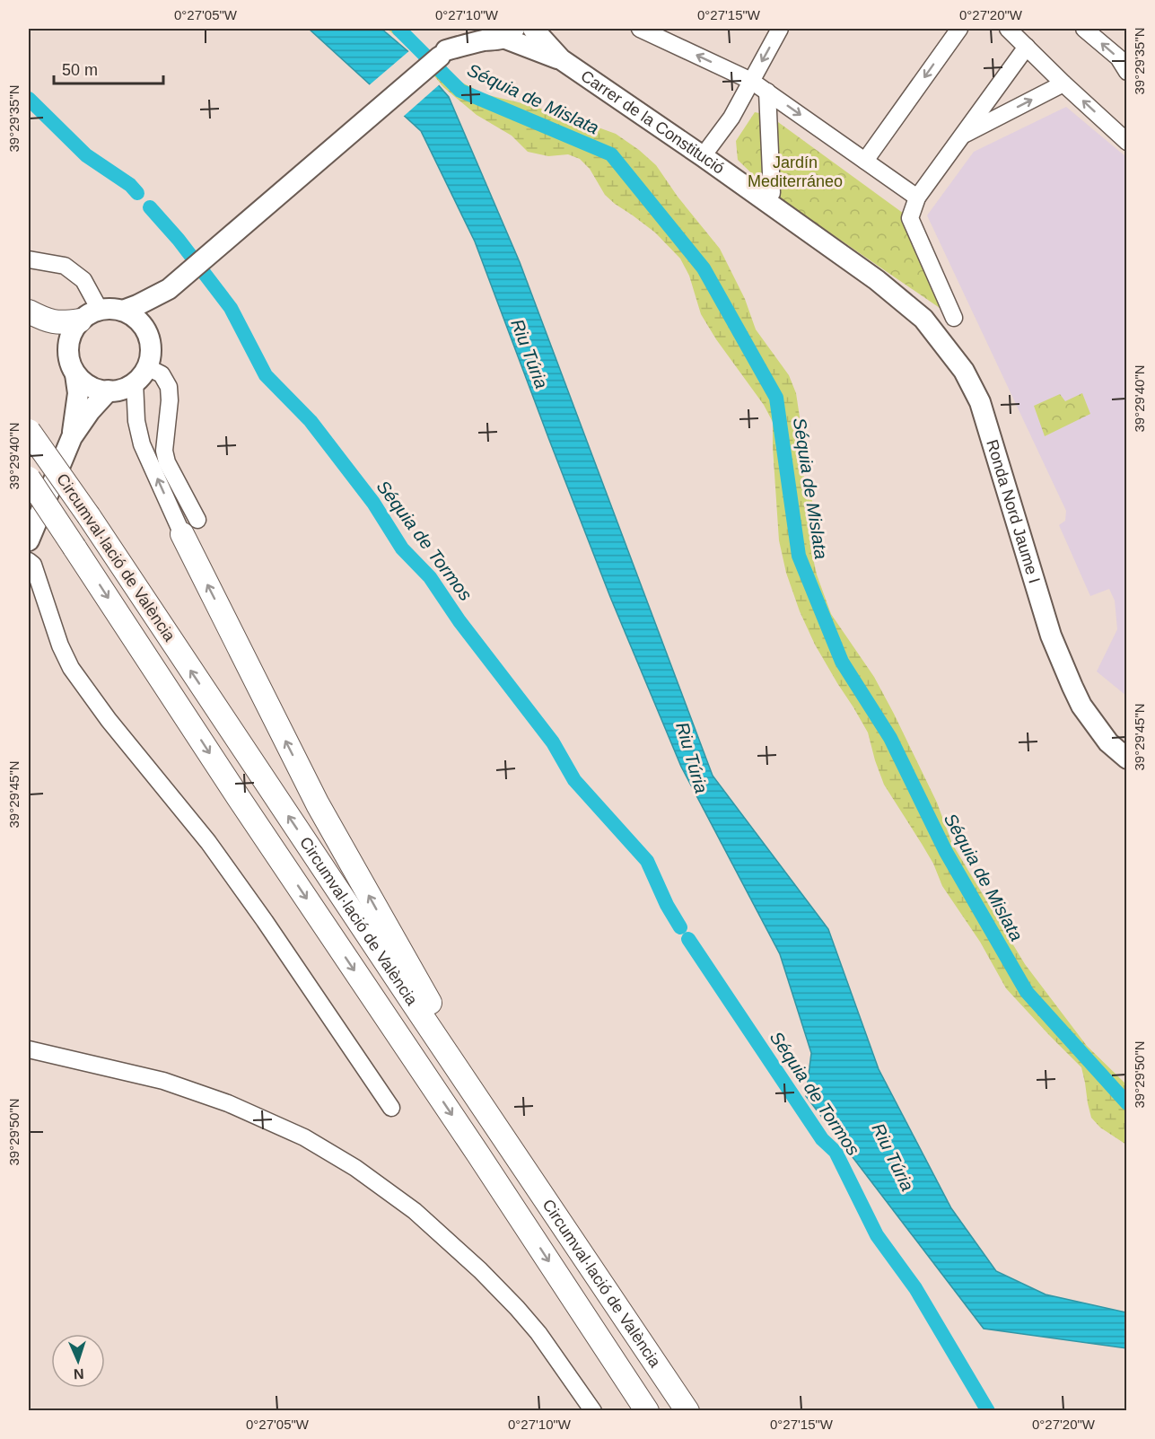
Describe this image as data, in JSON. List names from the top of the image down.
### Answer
{
  "streets": {
    "highway": ["Circumval·lació de València"],
    "main road": ["Carrer de la Constitució", "Ronda Nord Jaume I"]
  },
  "crossings": [
    ["Carrer de la Constitució", "Ronda Nord Jaume I"]
  ],
  "water": ["Séquia de Mislata", "Riu Túria", "Séquia de Tormos"],
  "parks": ["Jardín Mediterráneo"],
  "scale_bar": "50 m",
  "north": "bottom",
  "coordinates": [
    "0°27'05\"W",
    "0°27'10\"W",
    "0°27'15\"W",
    "0°27'20\"W",
    "39°29'35\"N",
    "39°29'40\"N",
    "39°29'45\"N",
    "39°29'50\"N"
  ]
}
